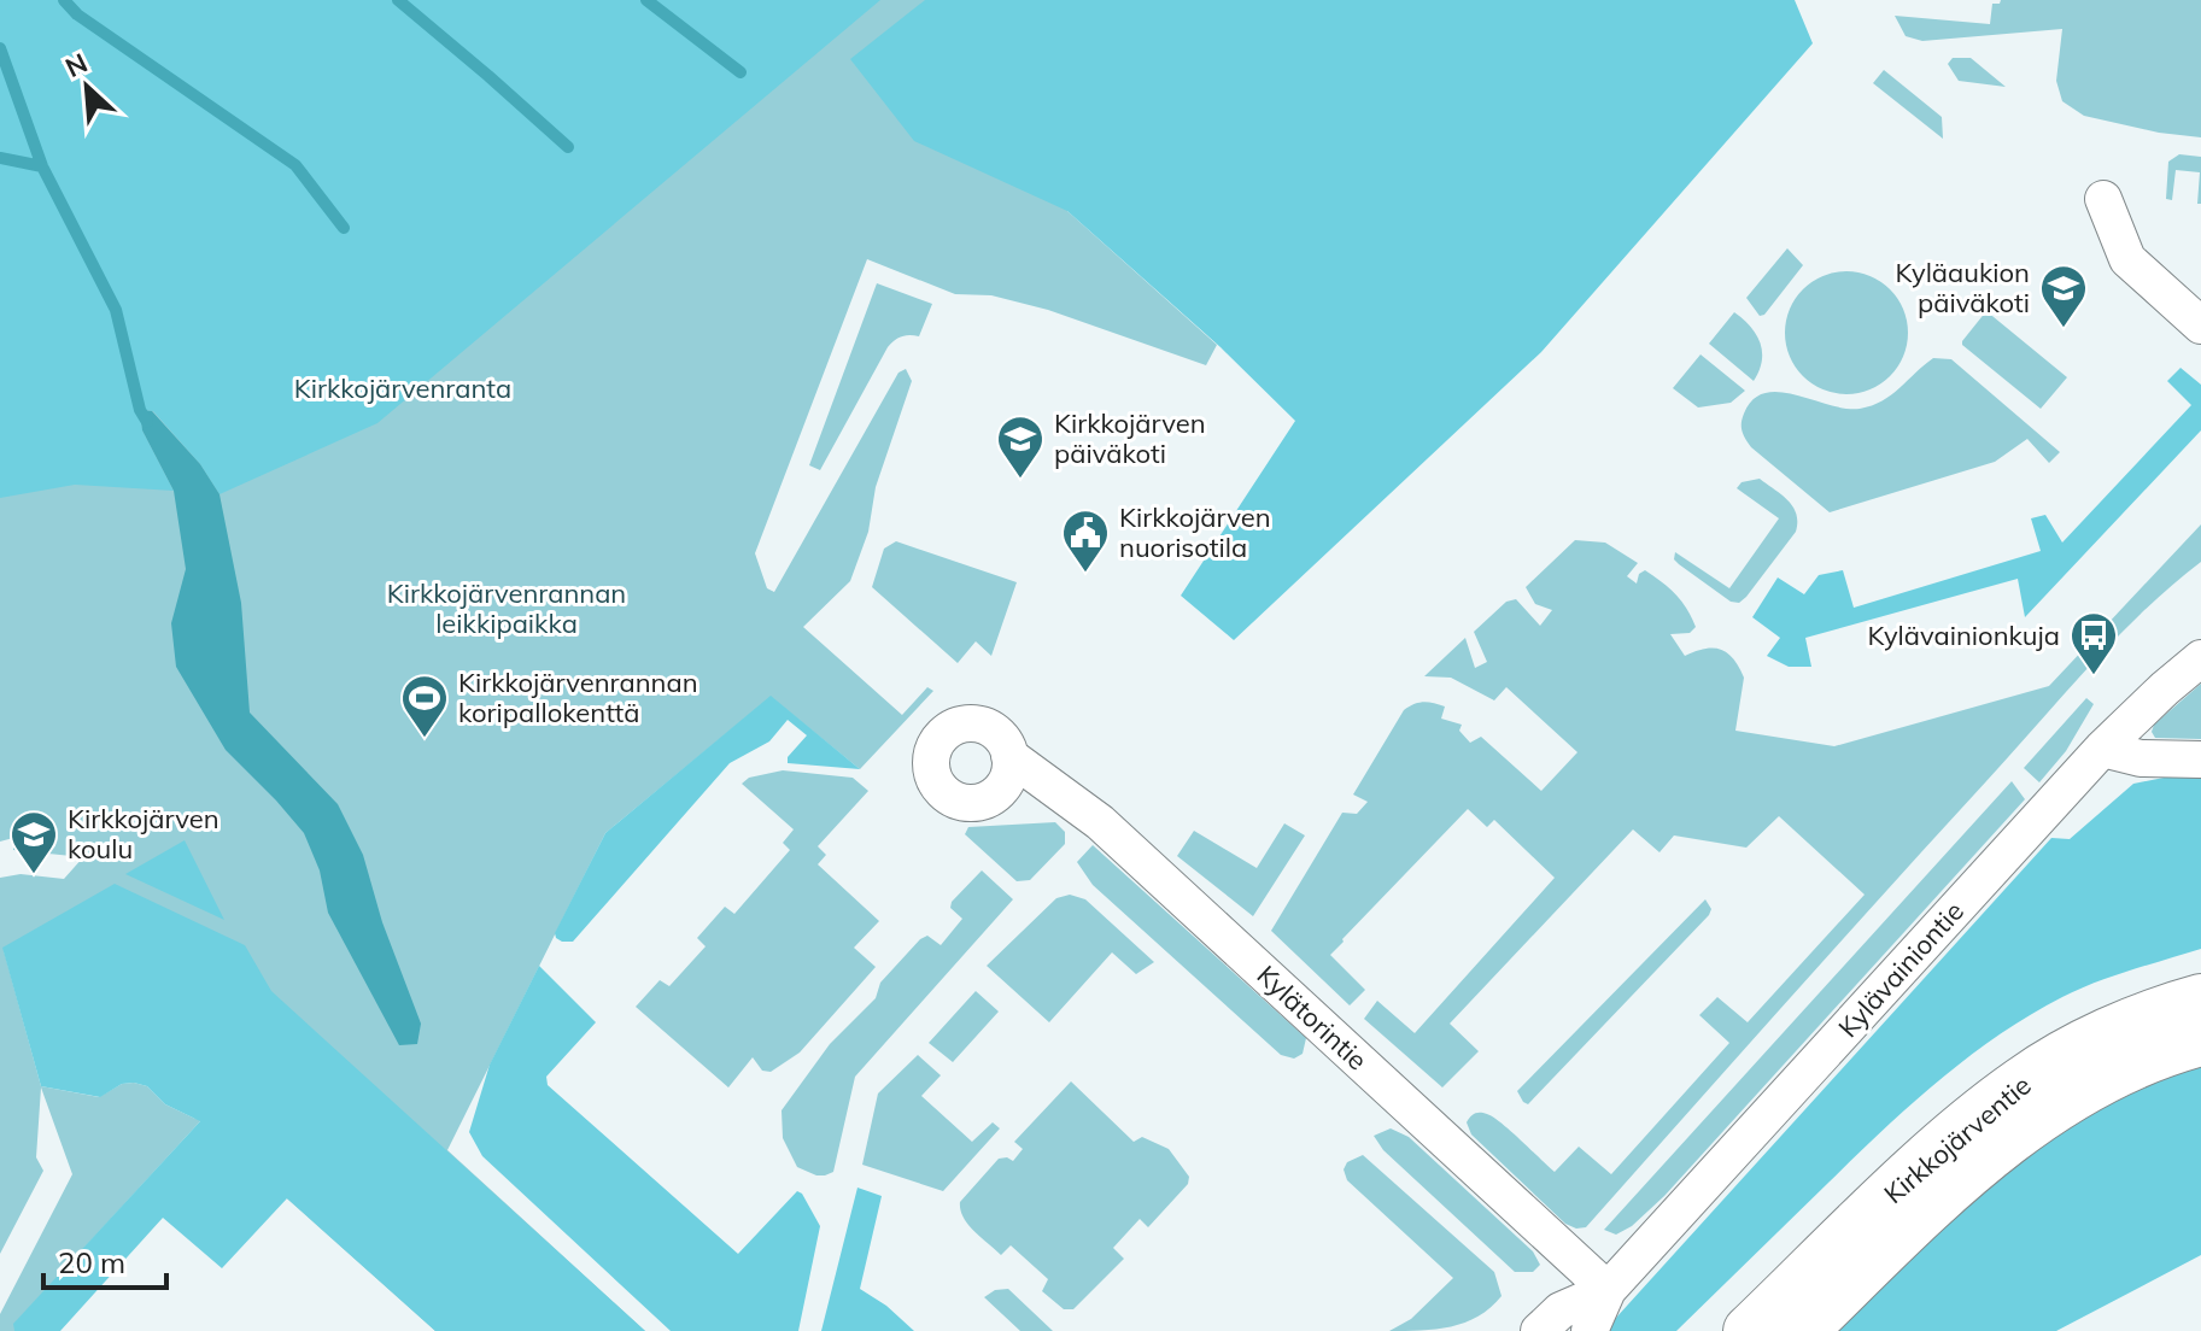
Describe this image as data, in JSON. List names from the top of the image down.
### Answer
{
  "streets": {
    "main road": ["Kirkkojärventie"],
    "street": ["Kylävainiontie", "Kylätorintie"]
  },
  "crossings": [
    ["Kylävainiontie", "Kylätorintie"]
  ],
  "parks": ["Kirkkojärvenranta", "Kirkkojärvenrannan leikkipaikka"],
  "places": {
    "school or university": ["Kyläaukion päiväkoti", "Kirkkojärven päiväkoti", "Kirkkojärven koulu"],
    "public building": ["Kirkkojärven nuorisotila"],
    "bus stop": ["Kylävainionkuja"],
    "sports": ["Kirkkojärvenrannan koripallokenttä"]
  },
  "scale_bar": "20 m",
  "north": "top left"
}
